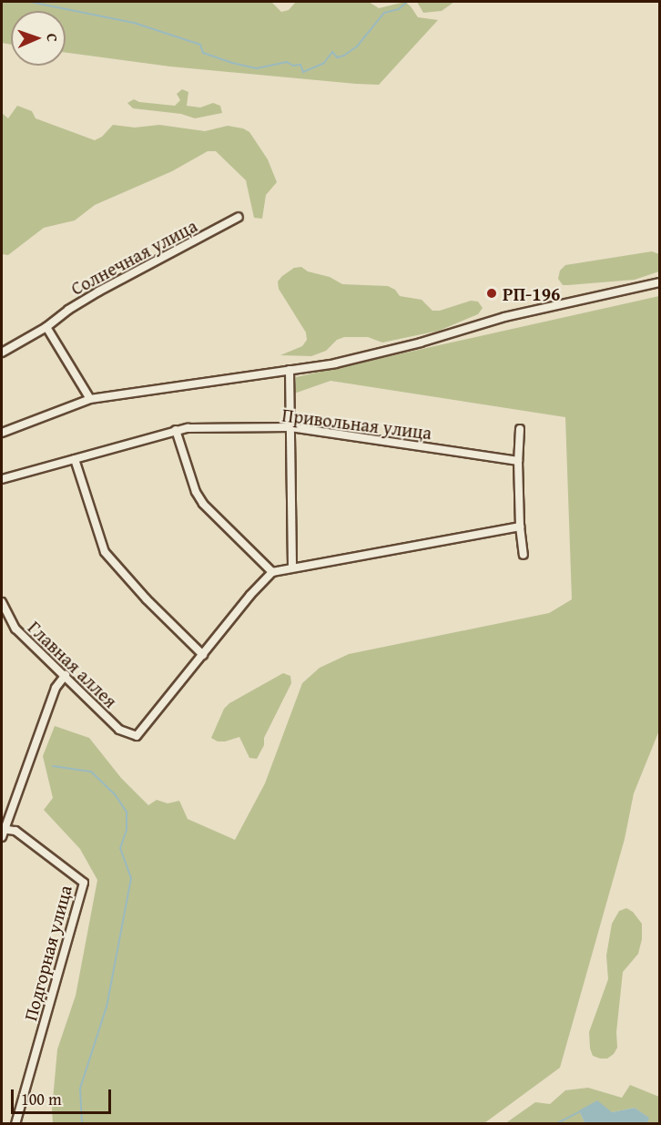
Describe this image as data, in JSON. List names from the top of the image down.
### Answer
{
  "streets": {
    "street": [
      "Солнечная улица",
      "Привольная улица",
      "Главная аллея",
      "Подгорная улица"
    ]
  },
  "places": ["РП-196"],
  "scale_bar": "100 m",
  "north": "right"
}
